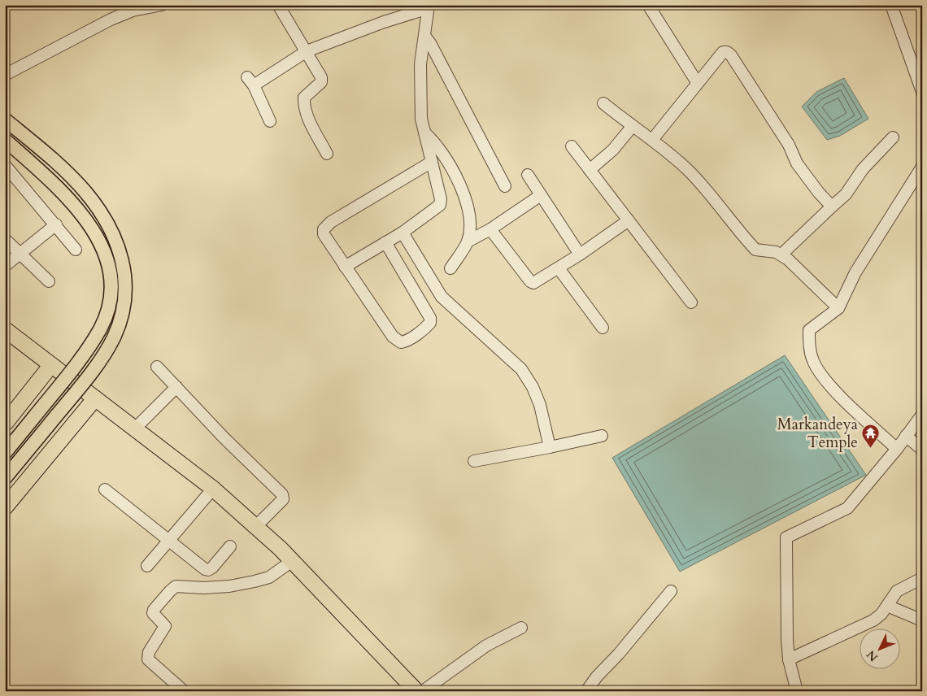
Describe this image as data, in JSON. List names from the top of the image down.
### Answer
{
  "places": {
    "temple": ["Markandeya Temple"]
  },
  "north": "bottom left"
}
